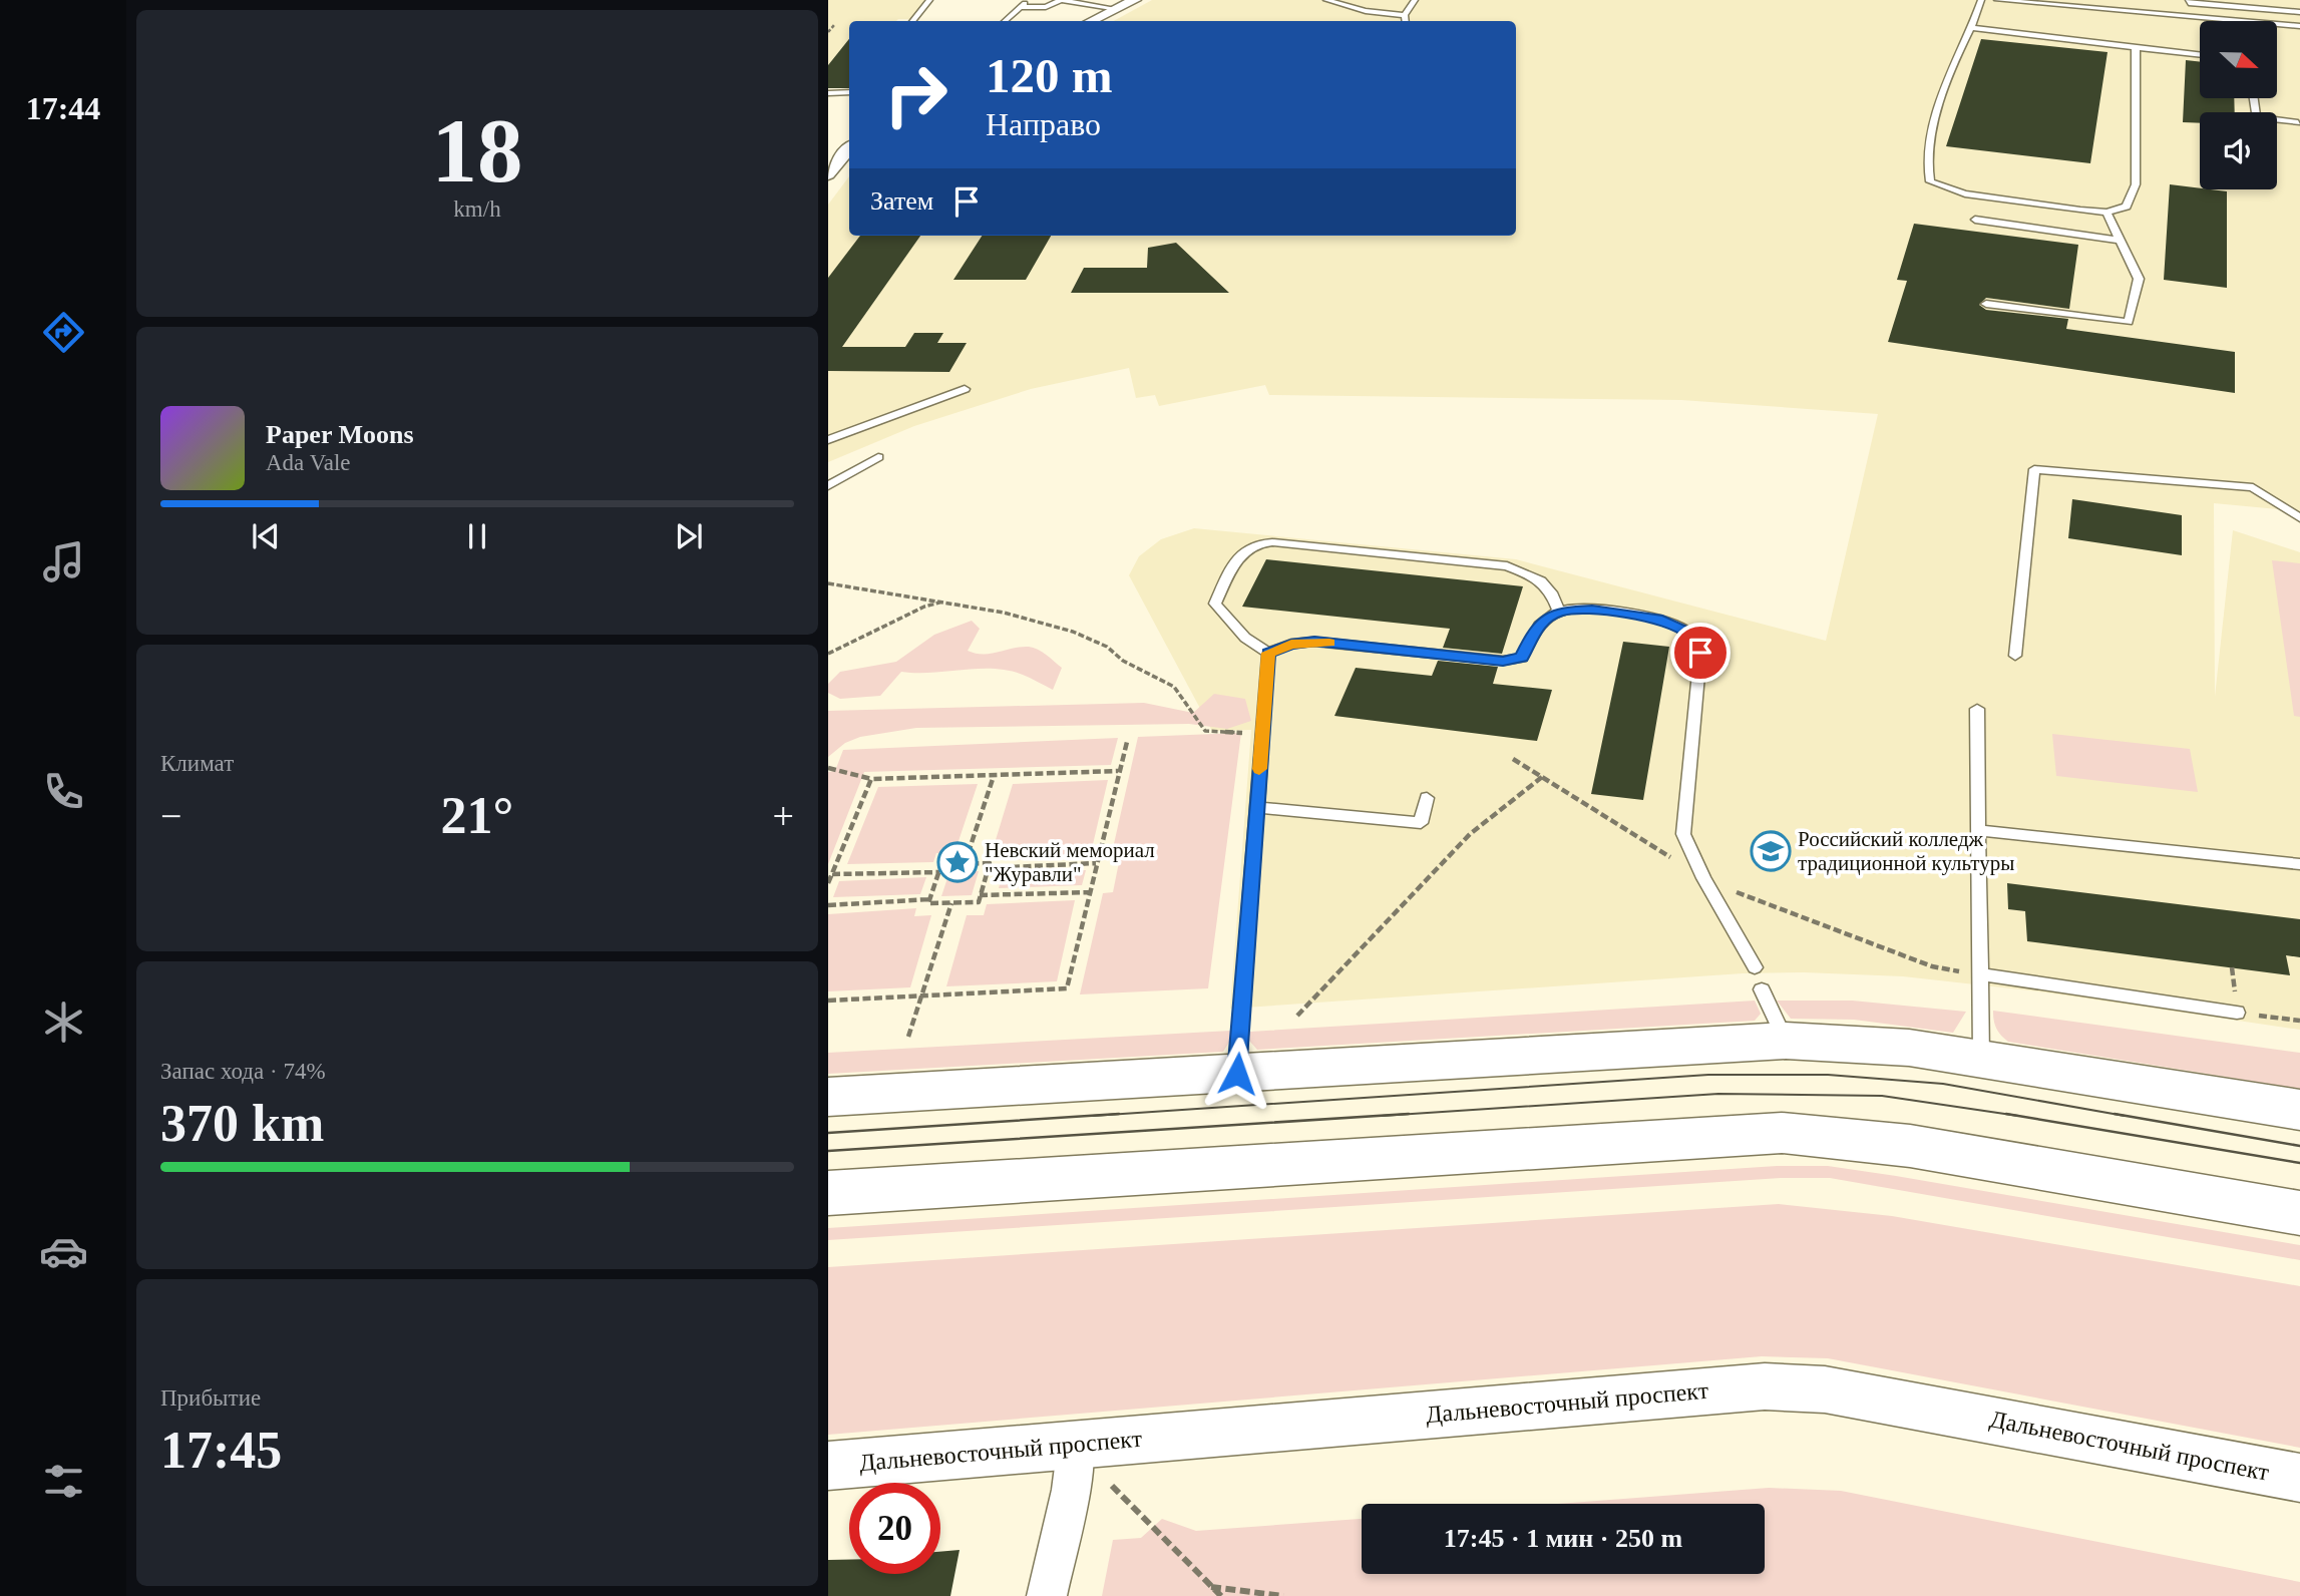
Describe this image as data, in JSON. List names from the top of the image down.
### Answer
{
  "streets": {
    "street": ["Дальневосточный проспект"]
  },
  "places": {
    "school or university": ["Российский колледж традиционной культуры"],
    "place": ["Невский мемориал \"Журавли\""]
  },
  "north": "right",
  "page": {
    "tabs": "17:44",
    "tile": [
      ["18", "km/h"],
      "Климат",
      ["Запас хода · 74%", "370 km"],
      ["Прибытие", "17:45"]
    ],
    "turn": ["120 m", "Направо"],
    "then": "Затем",
    "song": ["Paper Moons", "Ada Vale"],
    "heat": ["−", "21°", "+"],
    "limit": "20",
    "trip": "17:45 · 1 мин · 250 m"
  }
}
